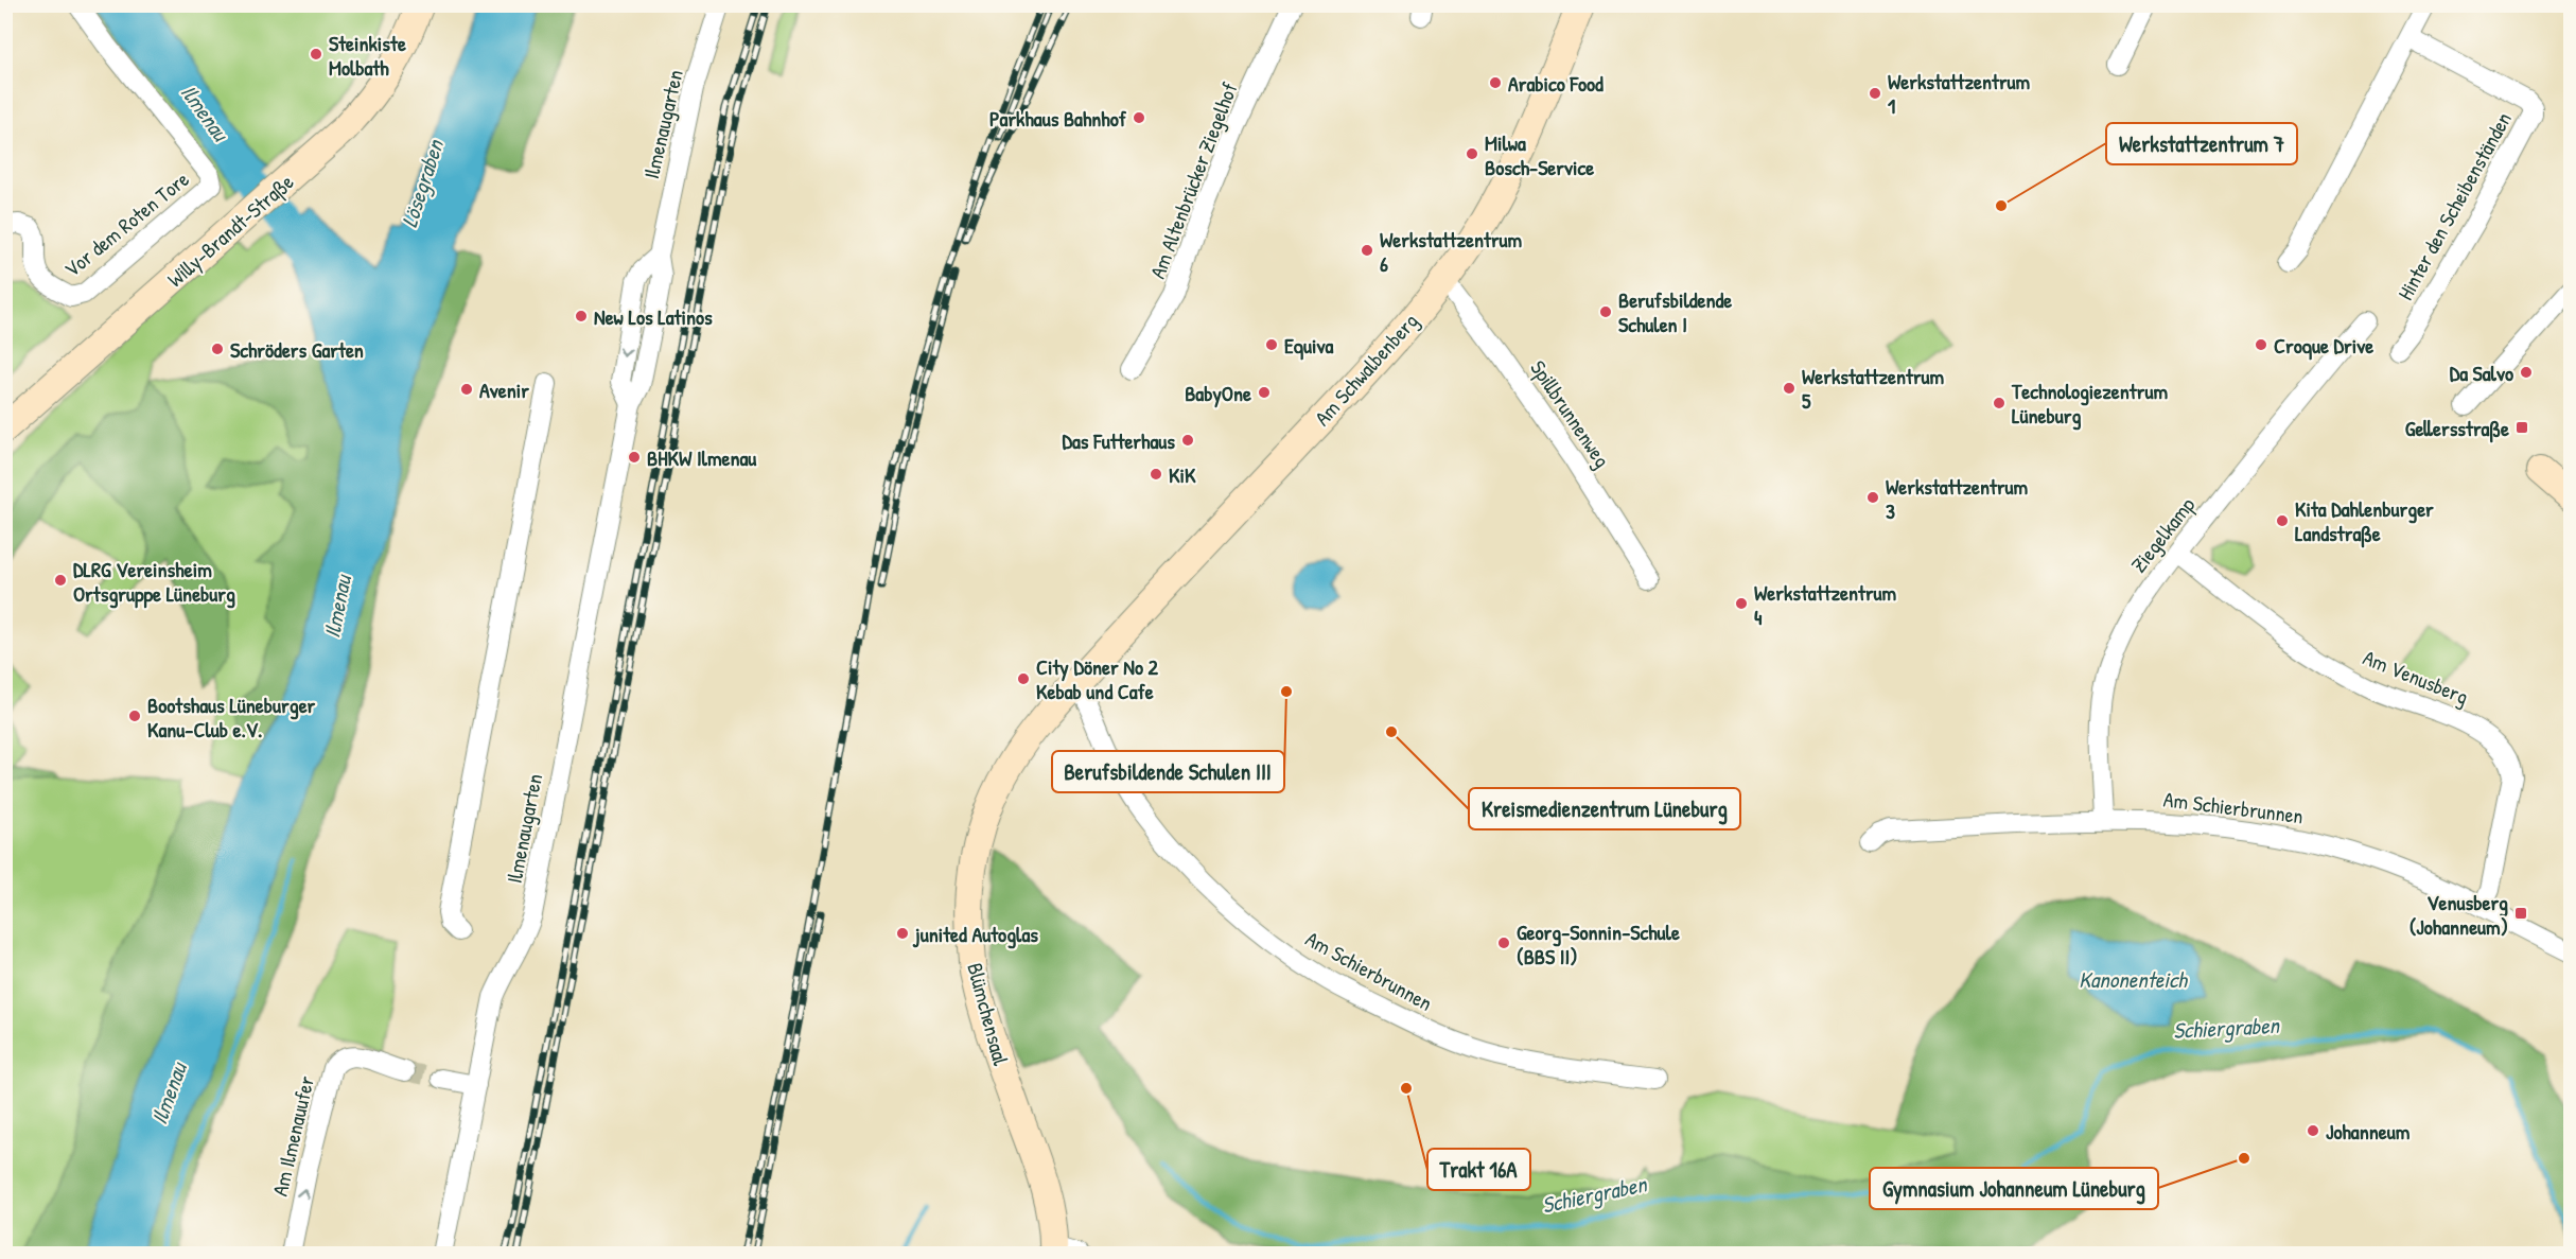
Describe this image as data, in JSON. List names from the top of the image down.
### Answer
{
  "streets": {
    "street": [
      "Ilmenaugarten",
      "Am Altenbrücker Ziegelhof",
      "Hinter den Scheibenständen",
      "Vor dem Roten Tore",
      "Willy-Brandt-Straße",
      "Am Schwalbenberg",
      "Spillbrunnenweg",
      "Ziegelkamp",
      "Am Venusberg",
      "Am Schierbrunnen",
      "Blümchensaal",
      "Am Ilmenauufer"
    ]
  },
  "crossings": [
    ["Am Schwalbenberg", "Spillbrunnenweg"],
    ["Am Schwalbenberg", "Am Schierbrunnen"],
    ["Am Schwalbenberg", "Blümchensaal"],
    ["Ziegelkamp", "Am Venusberg"],
    ["Ziegelkamp", "Am Schierbrunnen"],
    ["Am Venusberg", "Am Schierbrunnen"],
    ["Am Schierbrunnen", "Blümchensaal"]
  ],
  "water": [
    "Ilmenau",
    "Lösegraben",
    "Kanonenteich",
    "Schiergraben"
  ],
  "places": {
    "other": [
      "Steinkiste Molbath",
      "Arabico Food",
      "Werkstattzentrum 1",
      "Parkhaus Bahnhof",
      "Milwa Bosch-Service",
      "Werkstattzentrum 7",
      "Werkstattzentrum 6",
      "Berufsbildende Schulen I",
      "New Los Latinos",
      "Equiva",
      "Croque Drive",
      "Schröders Garten",
      "Da Salvo",
      "Werkstattzentrum 5",
      "Avenir",
      "BabyOne",
      "Technologiezentrum Lüneburg",
      "Das Futterhaus",
      "BHKW Ilmenau",
      "KiK",
      "Werkstattzentrum 3",
      "Kita Dahlenburger Landstraße",
      "DLRG Vereinsheim Ortsgruppe Lüneburg",
      "Werkstattzentrum 4",
      "City Döner No 2 Kebab und Cafe",
      "Berufsbildende Schulen III",
      "Bootshaus Lüneburger Kanu-Club e.V.",
      "Kreismedienzentrum Lüneburg",
      "junited Autoglas",
      "Georg-Sonnin-Schule (BBS II)",
      "Trakt 16A",
      "Johanneum",
      "Gymnasium Johanneum Lüneburg"
    ],
    "transit": ["Gellersstraße", "Venusberg (Johanneum)"]
  }
}
